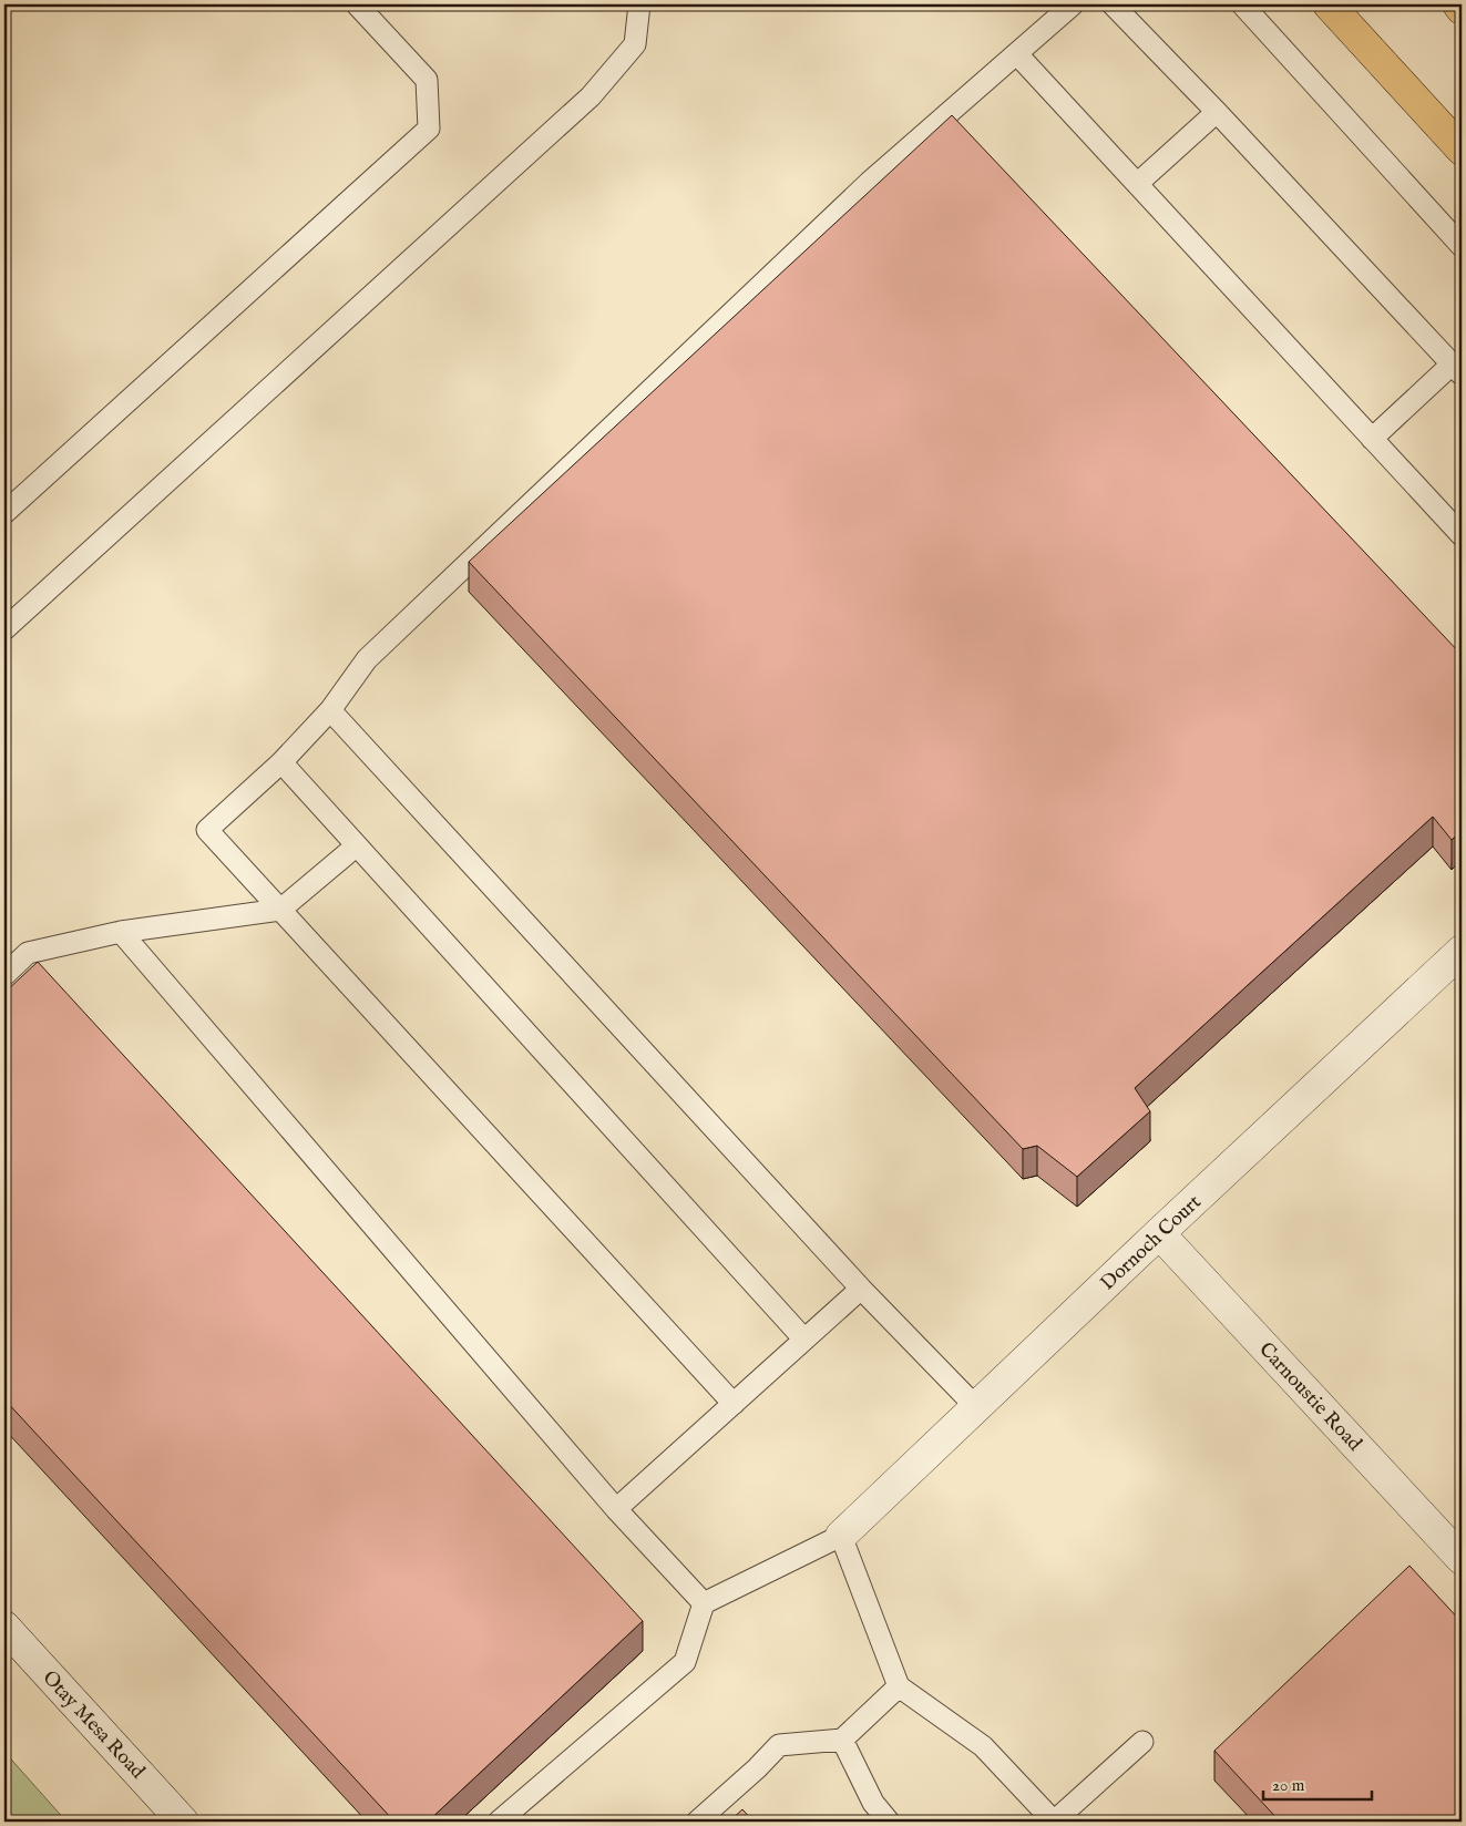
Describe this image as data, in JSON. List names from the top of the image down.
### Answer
{
  "streets": {
    "street": ["Dornoch Court", "Carnoustie Road", "Otay Mesa Road"]
  },
  "crossings": [
    ["Dornoch Court", "Carnoustie Road"]
  ],
  "scale_bar": "20 m"
}
